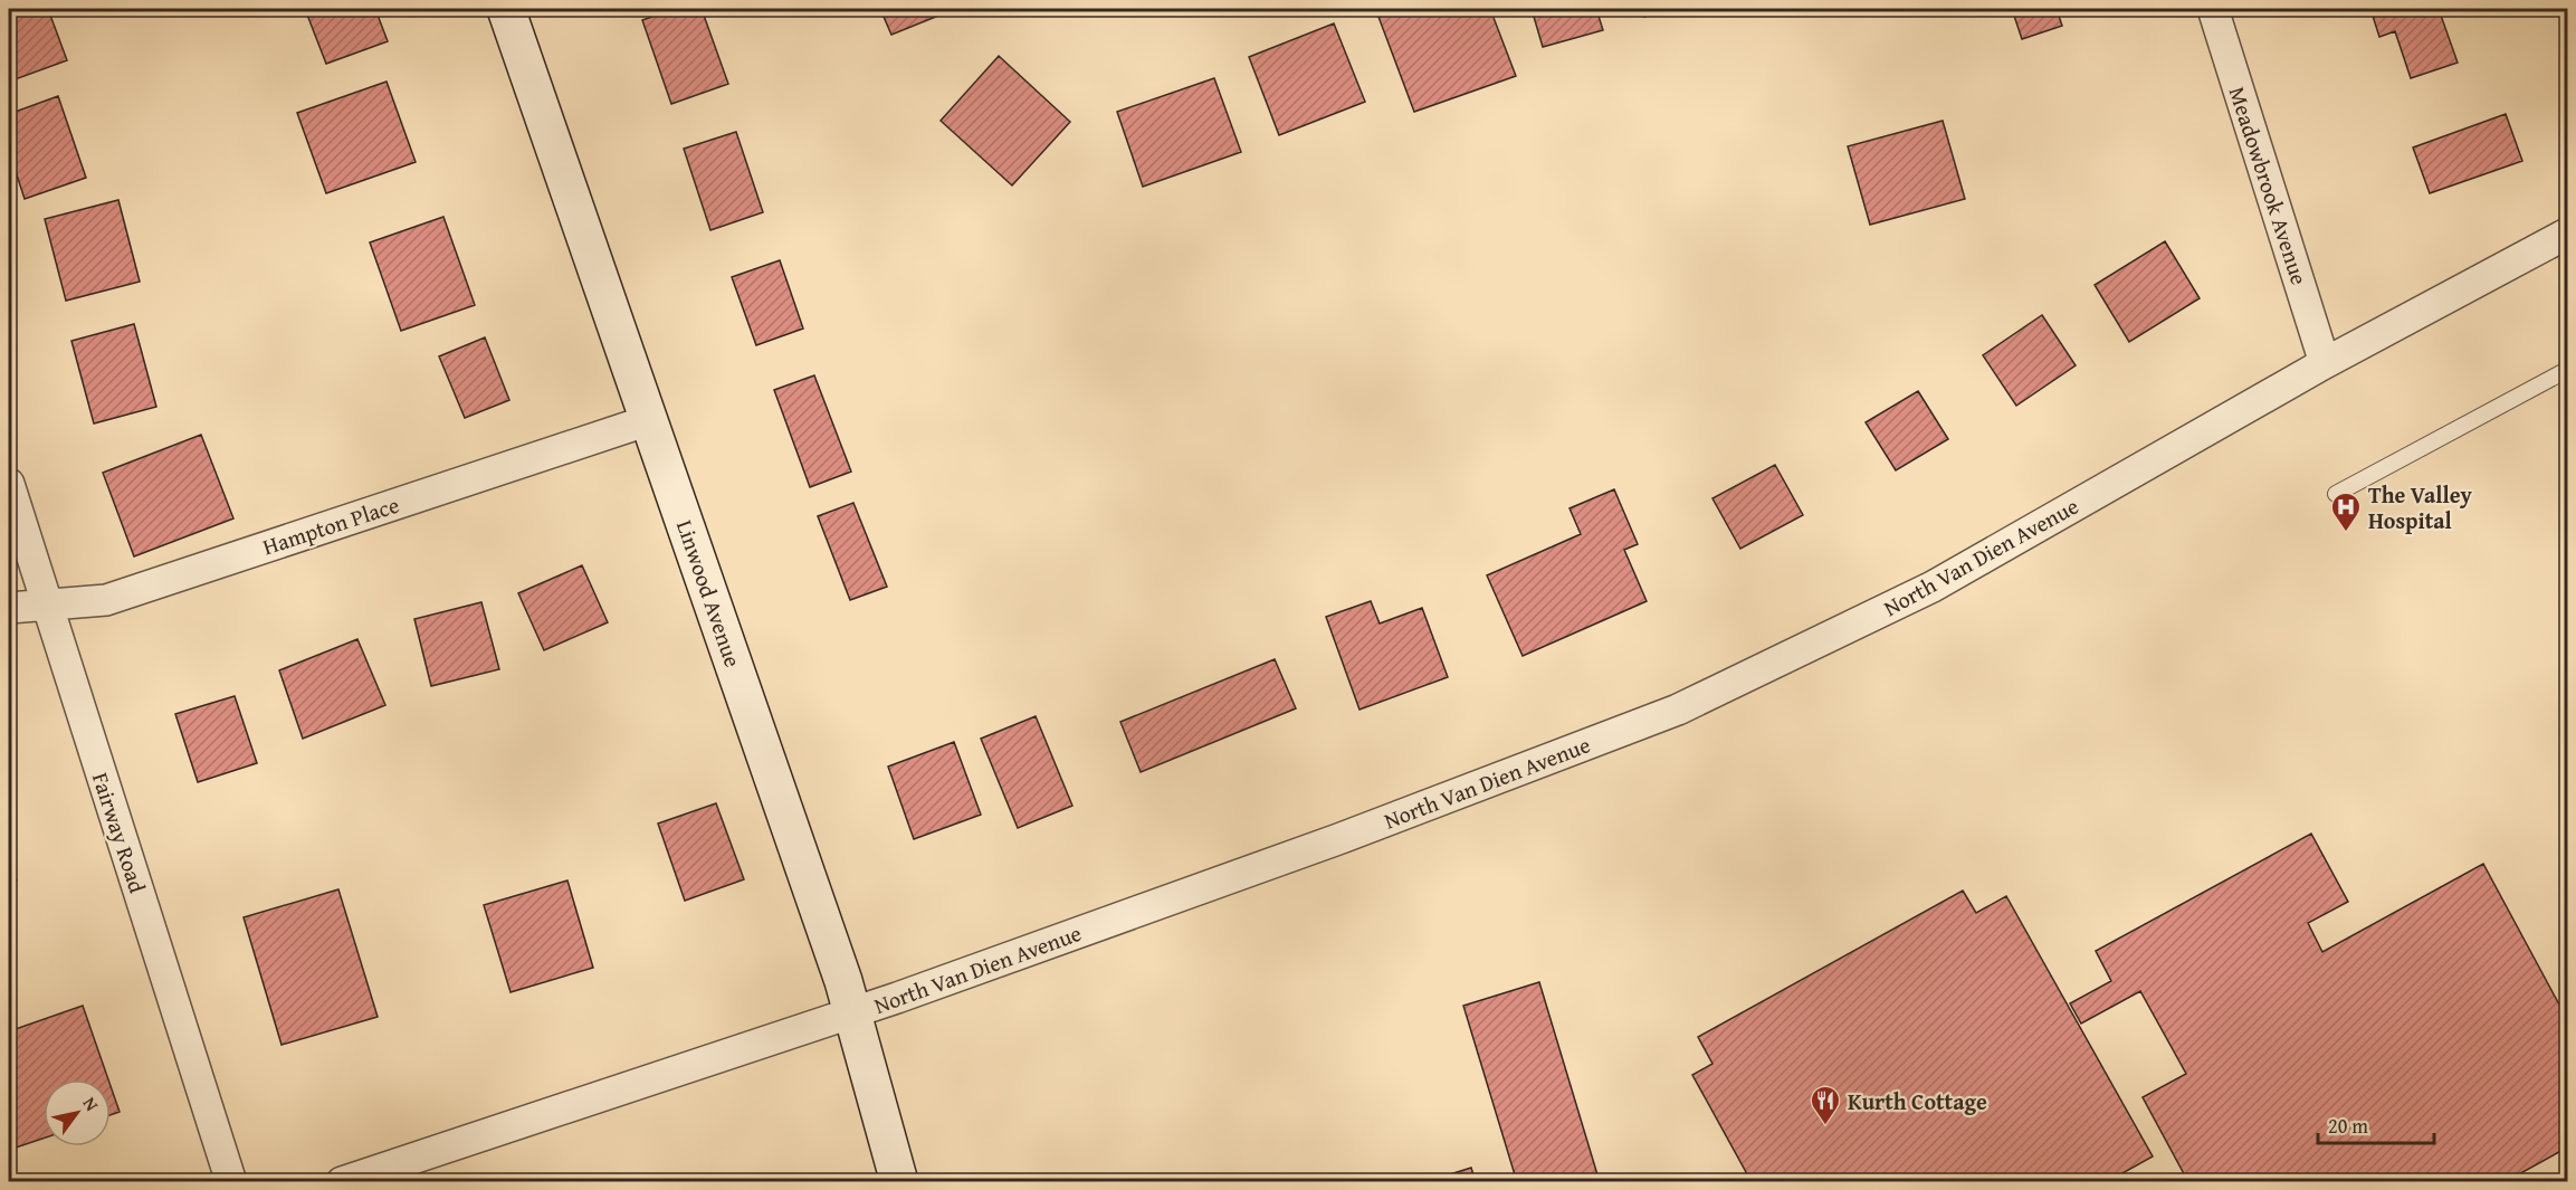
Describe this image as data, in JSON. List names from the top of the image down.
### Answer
{
  "streets": {
    "main road": ["Linwood Avenue"],
    "street": [
      "Meadowbrook Avenue",
      "Hampton Place",
      "North Van Dien Avenue",
      "Fairway Road"
    ]
  },
  "crossings": [
    ["Meadowbrook Avenue", "North Van Dien Avenue"],
    ["Hampton Place", "Linwood Avenue"],
    ["Hampton Place", "Fairway Road"],
    ["North Van Dien Avenue", "Linwood Avenue"]
  ],
  "places": {
    "hospital": ["The Valley Hospital"],
    "restaurant": ["Kurth Cottage"]
  },
  "scale_bar": "20 m",
  "north": "top right"
}
